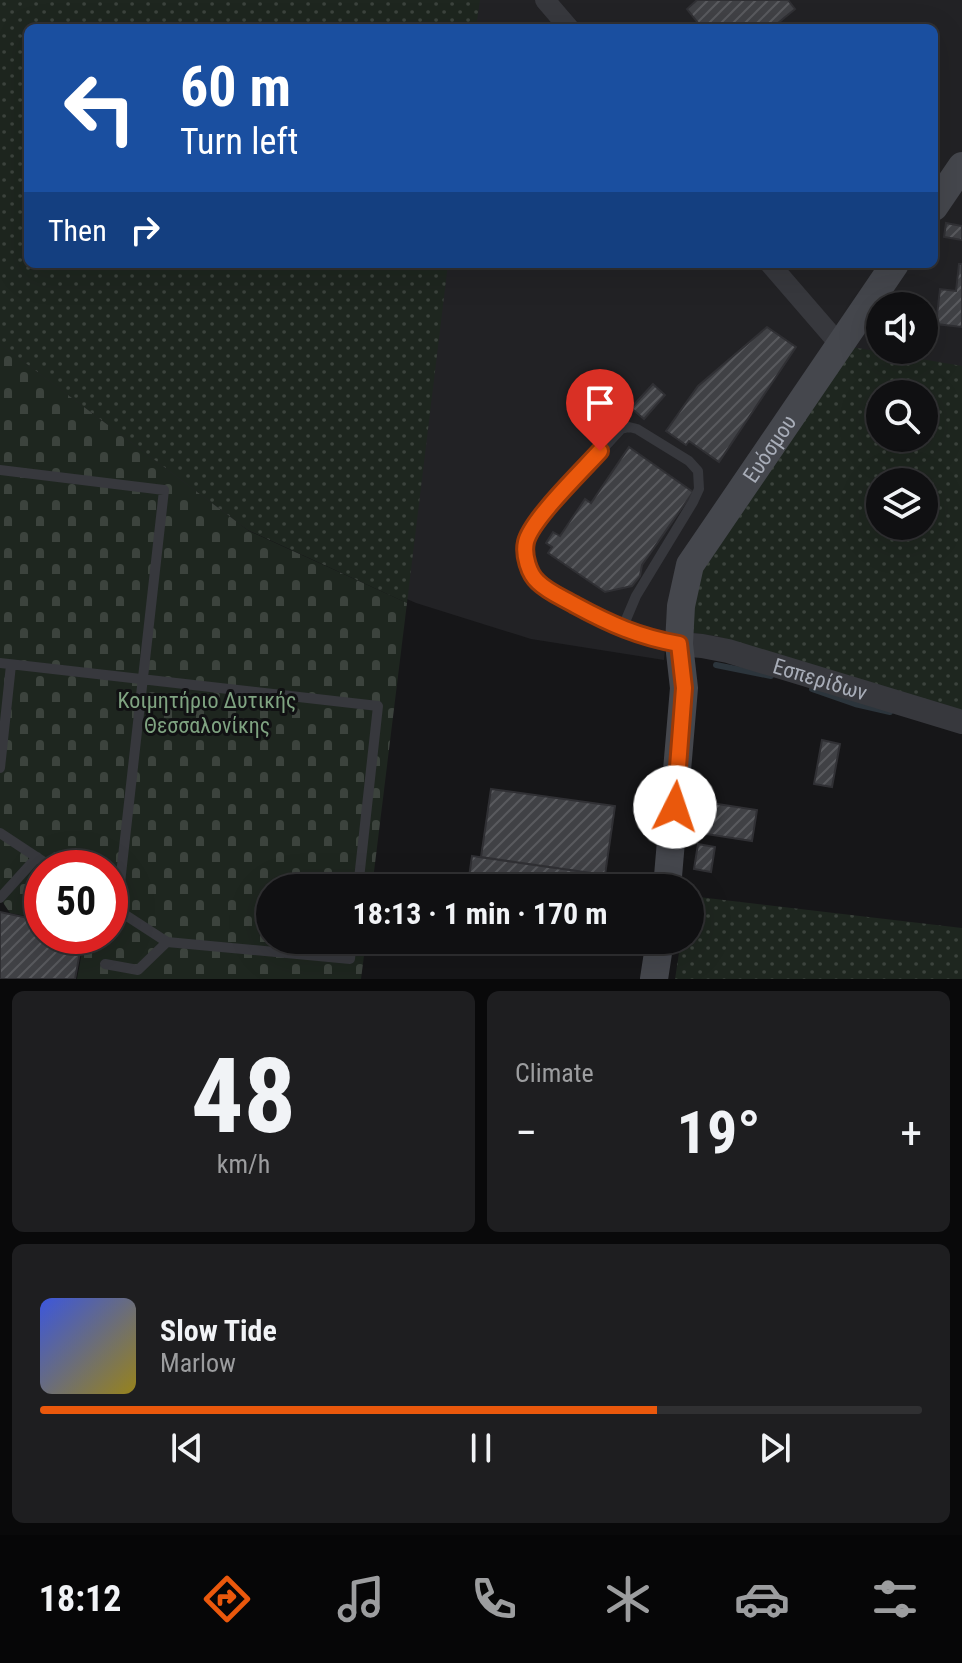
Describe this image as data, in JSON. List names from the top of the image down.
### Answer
{
  "streets": {
    "main road": ["Ευόσμου"],
    "street": ["Εσπερίδων"]
  },
  "crossings": [
    ["Ευόσμου", "Εσπερίδων"]
  ],
  "parks": ["Κοιμητήριο Δυτικής Θεσσαλονίκης"],
  "page": {
    "turn": ["60 m", "Turn left"],
    "then": "Then",
    "limit": "50",
    "trip": "18:13 · 1 min · 170 m",
    "tile": [
      ["48", "km/h"],
      "Climate"
    ],
    "heat": ["−", "19°", "+"],
    "song": ["Slow Tide", "Marlow"],
    "tabs": "18:12"
  }
}
